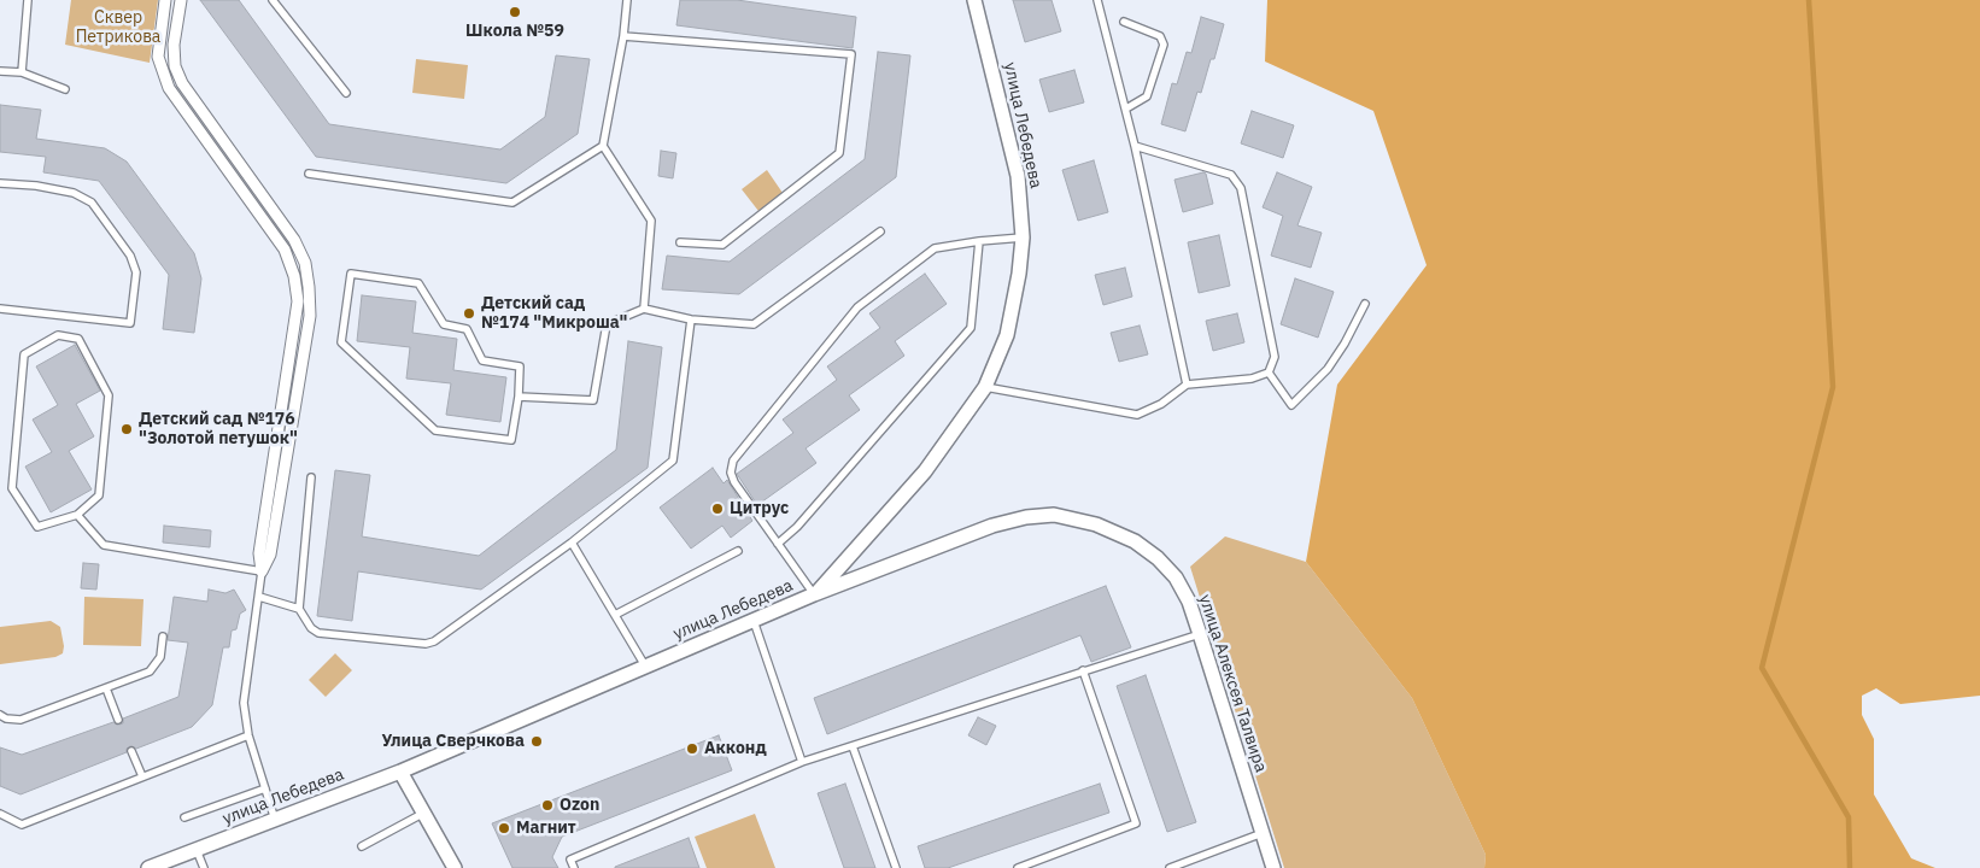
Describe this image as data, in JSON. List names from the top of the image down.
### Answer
{
  "streets": {
    "street": ["улица Лебедева", "улица Алексея Талвира"]
  },
  "crossings": [
    ["улица Лебедева", "улица Алексея Талвира"]
  ],
  "parks": ["Сквер Петрикова"],
  "places": [
    "Школа №59",
    "Детский сад №174 \"Микроша\"",
    "Детский сад №176 \"Золотой петушок\"",
    "Цитрус",
    "Улица Сверчкова",
    "Акконд",
    "Ozon",
    "Магнит"
  ]
}
